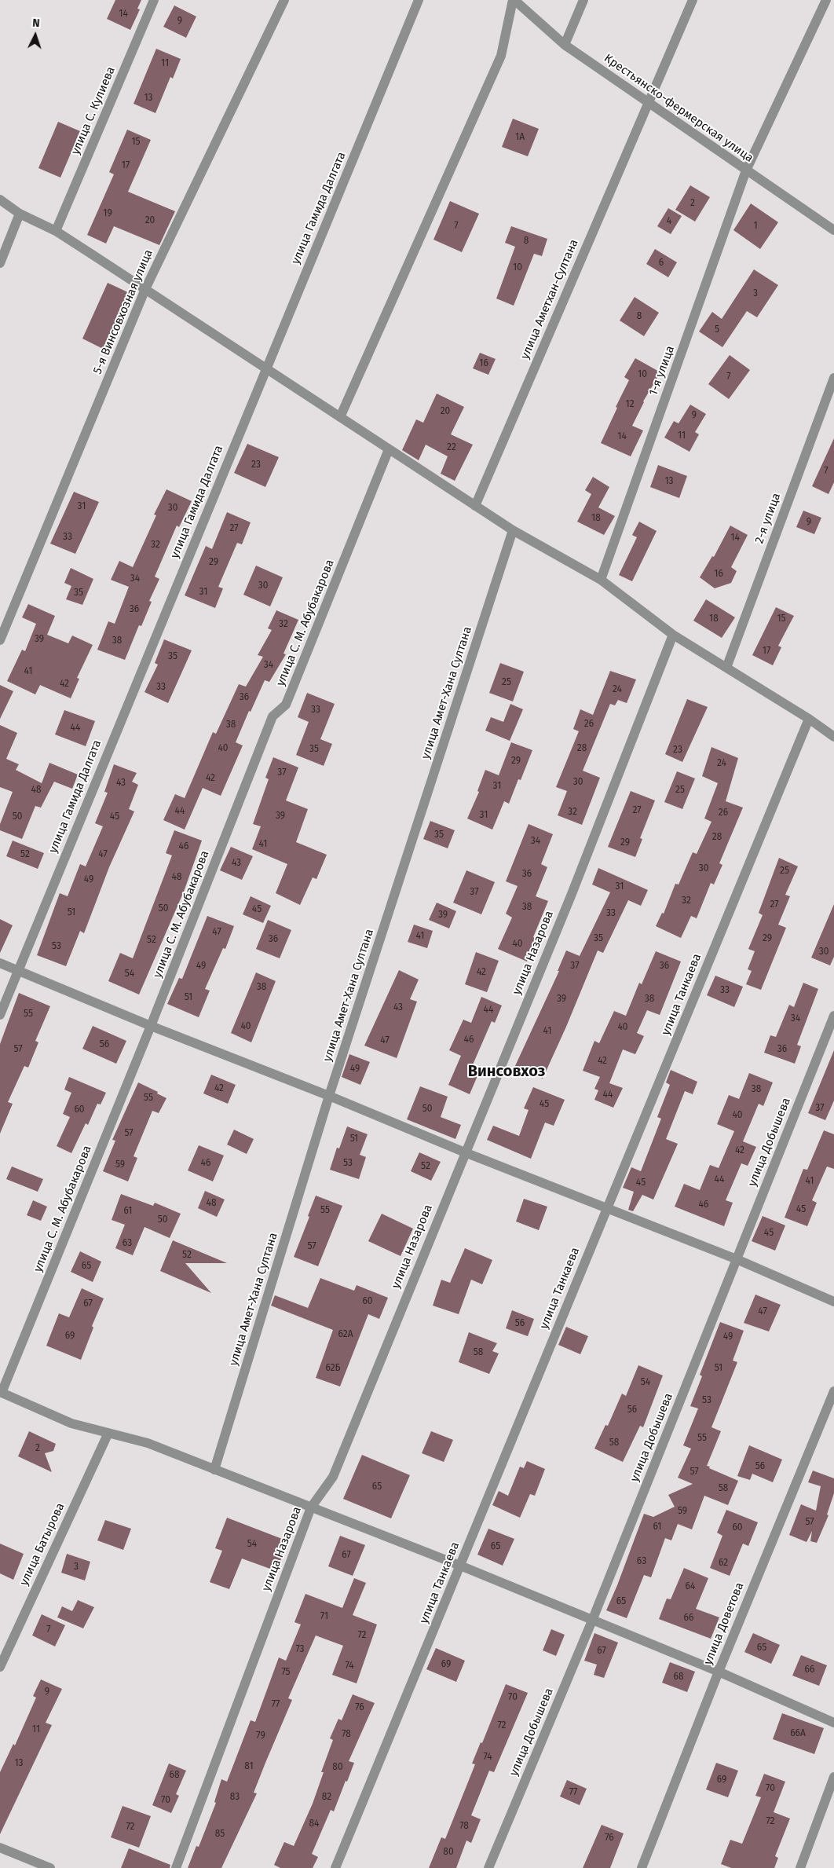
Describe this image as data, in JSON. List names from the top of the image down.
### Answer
{
  "streets": {
    "street": [
      "Крестьянско-фермерская улица",
      "улица С. Кулиева",
      "улица Гамида Далгата",
      "улица Аметхан-Султана",
      "5-я Винсовхозная улица",
      "1-я улица",
      "2-я улица",
      "улица С. М. Абубакарова",
      "улица Амет-Хана Султана",
      "улица Назарова",
      "улица Танкаева",
      "улица Добышева",
      "улица Батырова",
      "улица Доветова"
    ]
  },
  "crossings": [
    ["Крестьянско-фермерская улица", "улица Аметхан-Султана"],
    ["Крестьянско-фермерская улица", "1-я улица"]
  ],
  "districts": ["Винсовхоз"],
  "house_numbers": [
    "14",
    "9",
    "11",
    "13",
    "1А",
    "15",
    "17",
    "2",
    "19",
    "20",
    "4",
    "7",
    "1",
    "8",
    "6",
    "10",
    "3",
    "8",
    "5",
    "16",
    "10",
    "7",
    "12",
    "20",
    "9",
    "11",
    "14",
    "22",
    "23",
    "7",
    "13",
    "31",
    "30",
    "18",
    "9",
    "27",
    "33",
    "14",
    "32",
    "29",
    "16",
    "34",
    "30",
    "31",
    "35",
    "36",
    "18",
    "15",
    "32",
    "39",
    "38",
    "17",
    "35",
    "34",
    "41",
    "25",
    "42",
    "33",
    "24",
    "36",
    "33",
    "26",
    "38",
    "44",
    "40",
    "28",
    "35",
    "23",
    "29",
    "24",
    "37",
    "42",
    "30",
    "43",
    "31",
    "48",
    "25",
    "27",
    "44",
    "32",
    "26",
    "31",
    "39",
    "50",
    "45",
    "35",
    "28",
    "34",
    "29",
    "41",
    "46",
    "52",
    "47",
    "43",
    "30",
    "25",
    "36",
    "48",
    "49",
    "31",
    "37",
    "32",
    "27",
    "38",
    "50",
    "45",
    "51",
    "33",
    "39",
    "47",
    "41",
    "35",
    "29",
    "36",
    "52",
    "40",
    "53",
    "30",
    "49",
    "37",
    "36",
    "42",
    "54",
    "38",
    "33",
    "51",
    "39",
    "38",
    "43",
    "44",
    "55",
    "34",
    "40",
    "40",
    "41",
    "46",
    "47",
    "56",
    "57",
    "36",
    "42",
    "49",
    "42",
    "38",
    "44",
    "55",
    "45",
    "37",
    "50",
    "60",
    "40",
    "57",
    "51",
    "42",
    "46",
    "53",
    "59",
    "52",
    "44",
    "41",
    "45",
    "48",
    "46",
    "45",
    "55",
    "61",
    "50",
    "45",
    "63",
    "57",
    "52",
    "65",
    "60",
    "67",
    "47",
    "56",
    "62А",
    "69",
    "49",
    "58",
    "62Б",
    "51",
    "54",
    "53",
    "56",
    "55",
    "58",
    "2",
    "56",
    "57",
    "65",
    "58",
    "59",
    "57",
    "61",
    "60",
    "54",
    "65",
    "67",
    "63",
    "62",
    "3",
    "64",
    "65",
    "71",
    "66",
    "7",
    "72",
    "65",
    "73",
    "67",
    "69",
    "74",
    "66",
    "75",
    "68",
    "9",
    "70",
    "77",
    "76",
    "72",
    "11",
    "66А",
    "78",
    "79",
    "74",
    "13",
    "81",
    "80",
    "68",
    "69",
    "70",
    "77",
    "83",
    "82",
    "70",
    "72",
    "84",
    "78",
    "72",
    "85",
    "76",
    "80"
  ],
  "north": "top"
}
